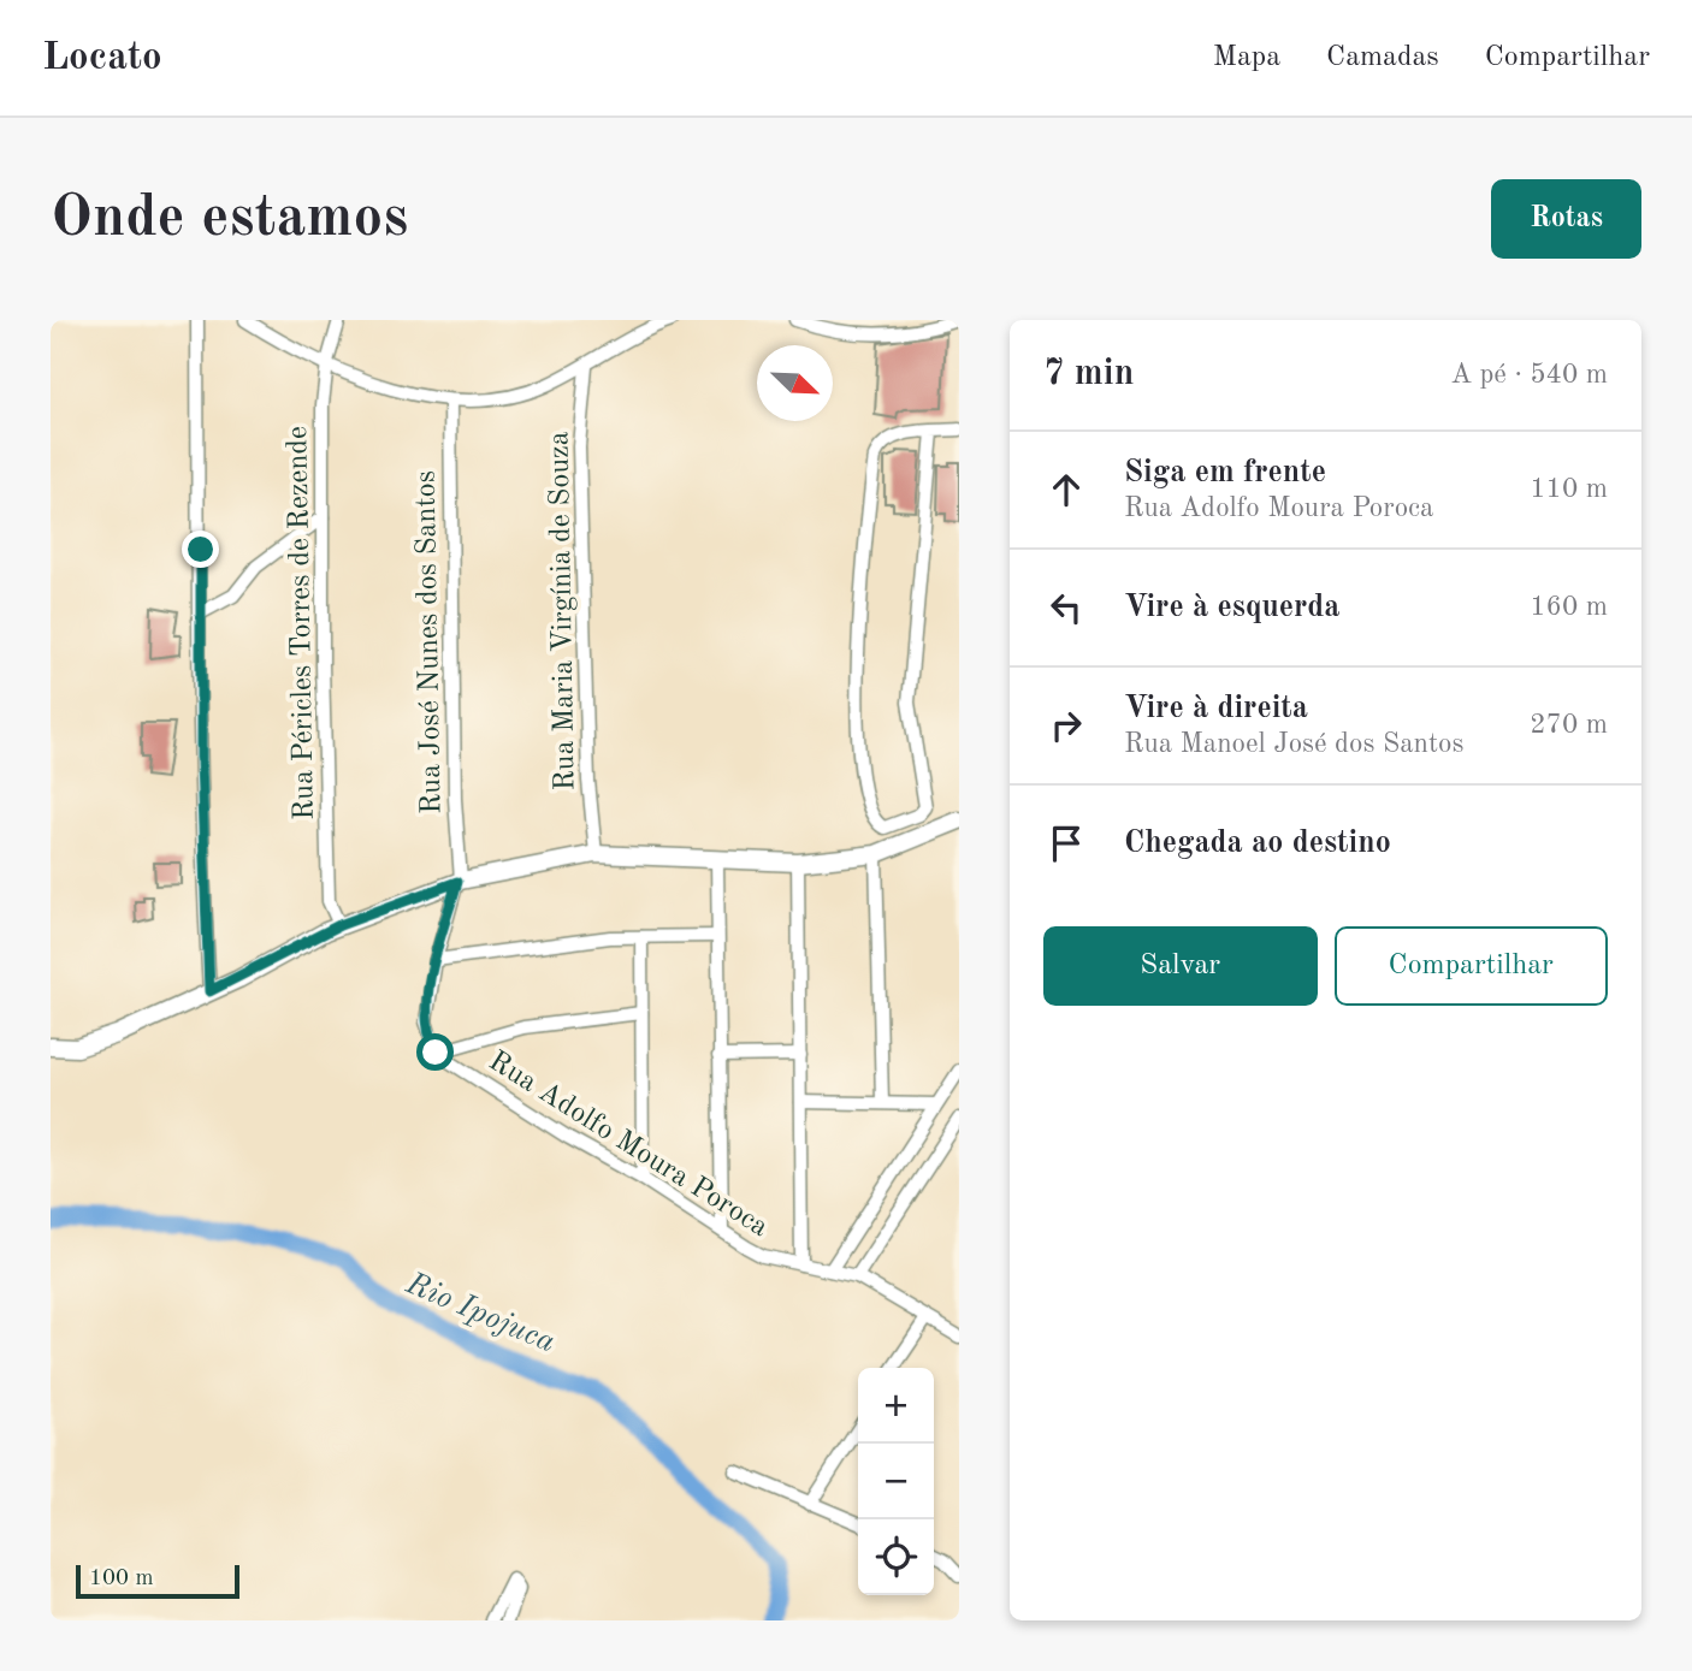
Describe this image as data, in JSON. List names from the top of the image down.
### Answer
{
  "streets": {
    "street": [
      "Rua Maria Virgínia de Souza",
      "Rua Péricles Torres de Rezende",
      "Rua José Nunes dos Santos",
      "Rua Adolfo Moura Poroca"
    ]
  },
  "water": ["Rio Ipojuca"],
  "scale_bar": "100 m",
  "north": "bottom right",
  "page": {
    "header": "Locato",
    "nav": ["Mapa", "Camadas", "Compartilhar"],
    "buttons": [
      "Rotas",
      ["Salvar", "Compartilhar"]
    ],
    "title": "Onde estamos",
    "heading": ["7 min", "A pé · 540 m"],
    "list": [
      ["Siga em frente", "Rua Adolfo Moura Poroca", "110 m"],
      ["Vire à esquerda", "160 m"],
      ["Vire à direita", "Rua Manoel José dos Santos", "270 m"],
      "Chegada ao destino"
    ],
    "map_buttons": ["+", "−"],
    "scale": "100 m"
  }
}
